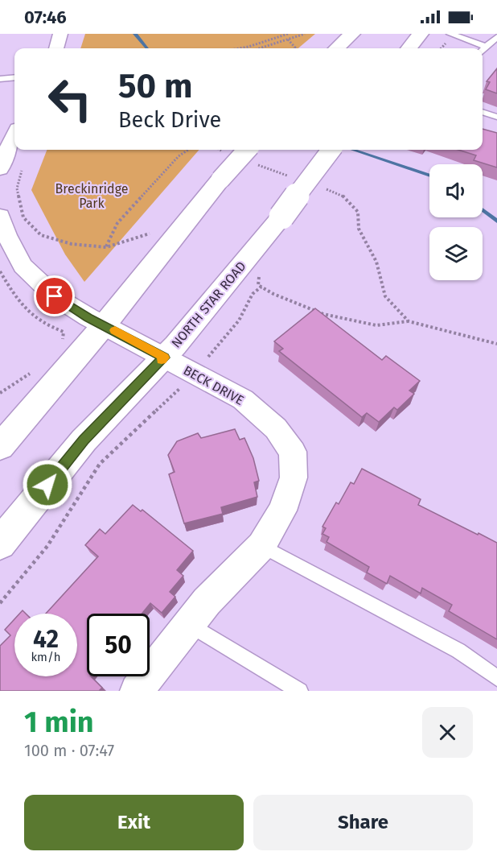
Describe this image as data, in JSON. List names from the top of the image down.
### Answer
{
  "streets": {
    "main road": ["NORTH STAR ROAD"],
    "street": ["BECK DRIVE"]
  },
  "crossings": [
    ["NORTH STAR ROAD", "BECK DRIVE"]
  ],
  "parks": ["Breckinridge Park"],
  "page": {
    "status": "07:46",
    "turn": ["50 m", "Beck Drive"],
    "speed": "42 km/h",
    "limit": "50",
    "heading": ["1 min", "100 m · 07:47"],
    "buttons": ["Exit", "Share"]
  }
}
